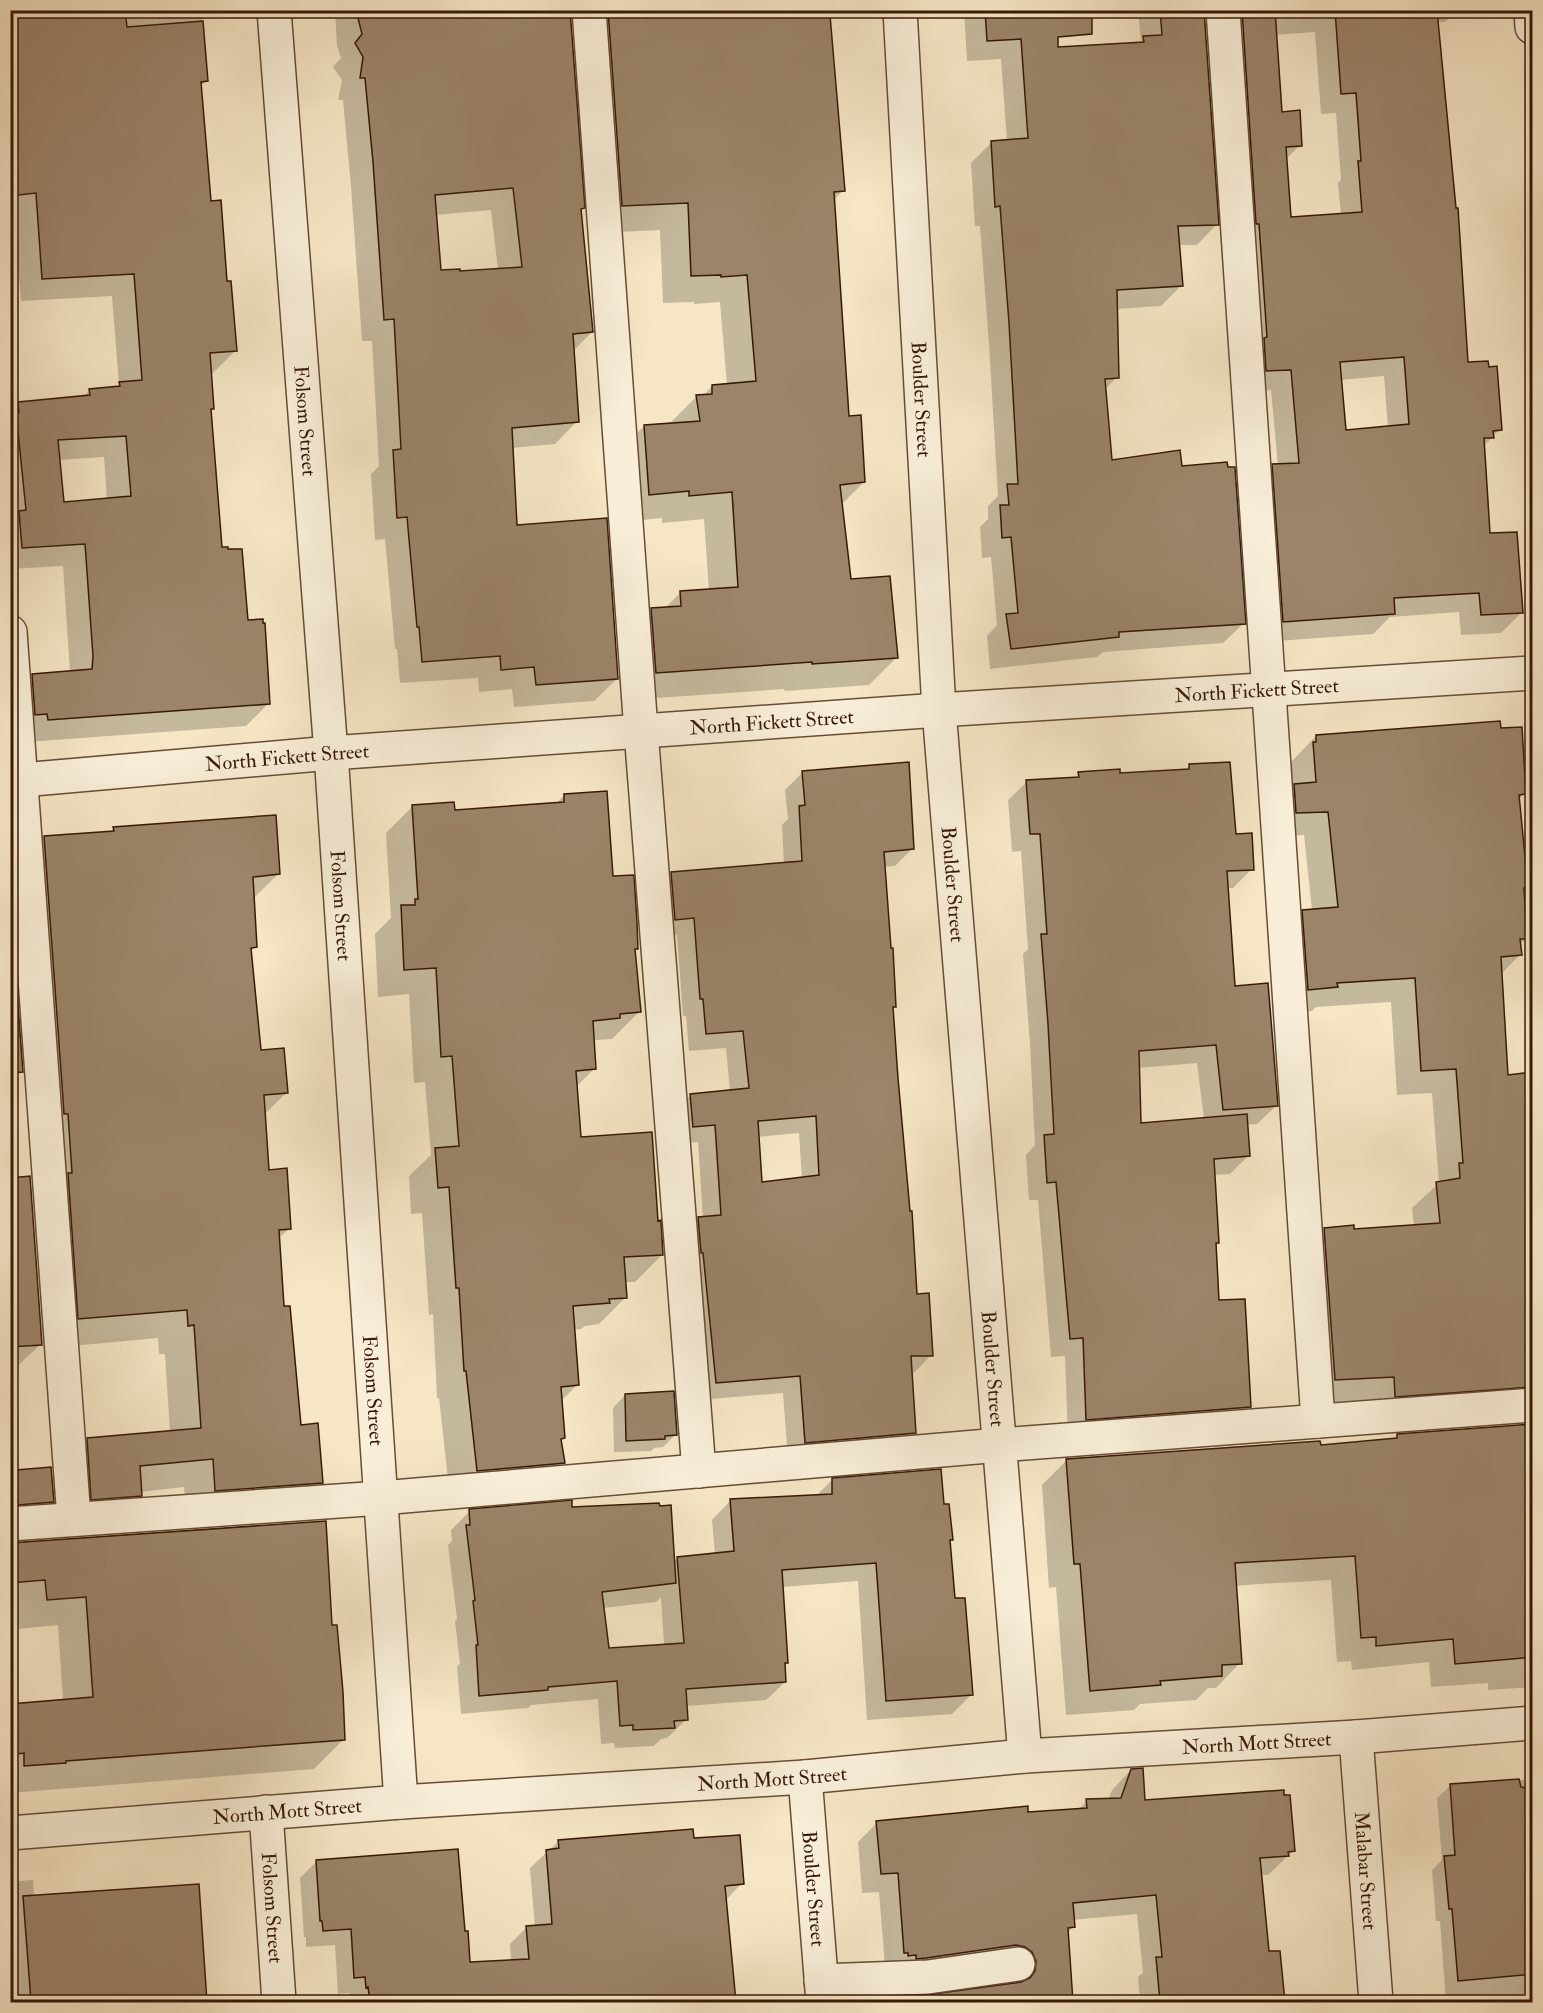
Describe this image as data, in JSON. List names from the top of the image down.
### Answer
{
  "streets": {
    "street": [
      "Boulder Street",
      "Folsom Street",
      "North Fickett Street",
      "North Mott Street",
      "Malabar Street"
    ]
  },
  "crossings": [
    ["Boulder Street", "North Fickett Street"],
    ["Boulder Street", "North Mott Street"],
    ["Folsom Street", "North Fickett Street"],
    ["Folsom Street", "North Mott Street"],
    ["North Mott Street", "Malabar Street"]
  ]
}
